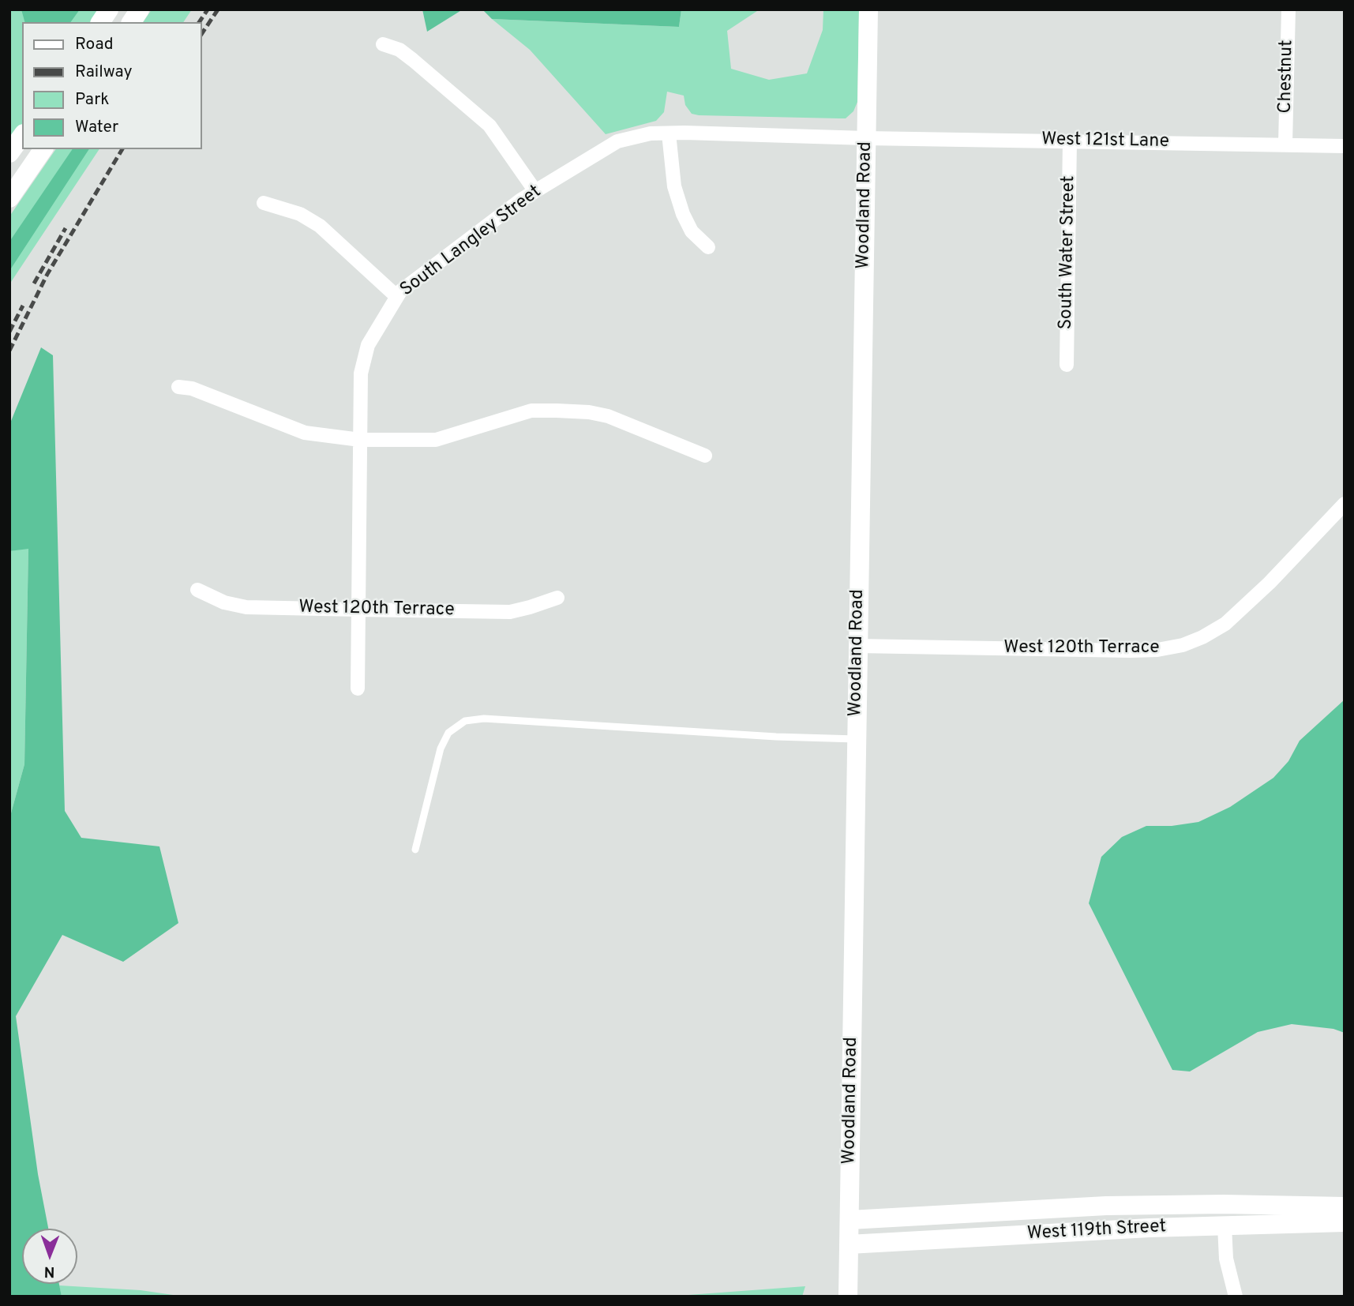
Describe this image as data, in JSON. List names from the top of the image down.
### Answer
{
  "streets": {
    "main road": ["Woodland Road", "West 119th Street"],
    "street": [
      "Chestnut",
      "West 121st Lane",
      "South Langley Street",
      "South Water Street",
      "West 120th Terrace"
    ]
  },
  "crossings": [
    ["Chestnut", "West 121st Lane"],
    ["West 121st Lane", "Woodland Road"],
    ["West 121st Lane", "South Langley Street"],
    ["West 121st Lane", "South Water Street"],
    ["Woodland Road", "South Langley Street"],
    ["Woodland Road", "West 120th Terrace"],
    ["Woodland Road", "West 119th Street"],
    ["South Langley Street", "West 120th Terrace"]
  ],
  "legend": [
    "Road",
    "Railway",
    "Park",
    "Water"
  ],
  "north": "bottom"
}
